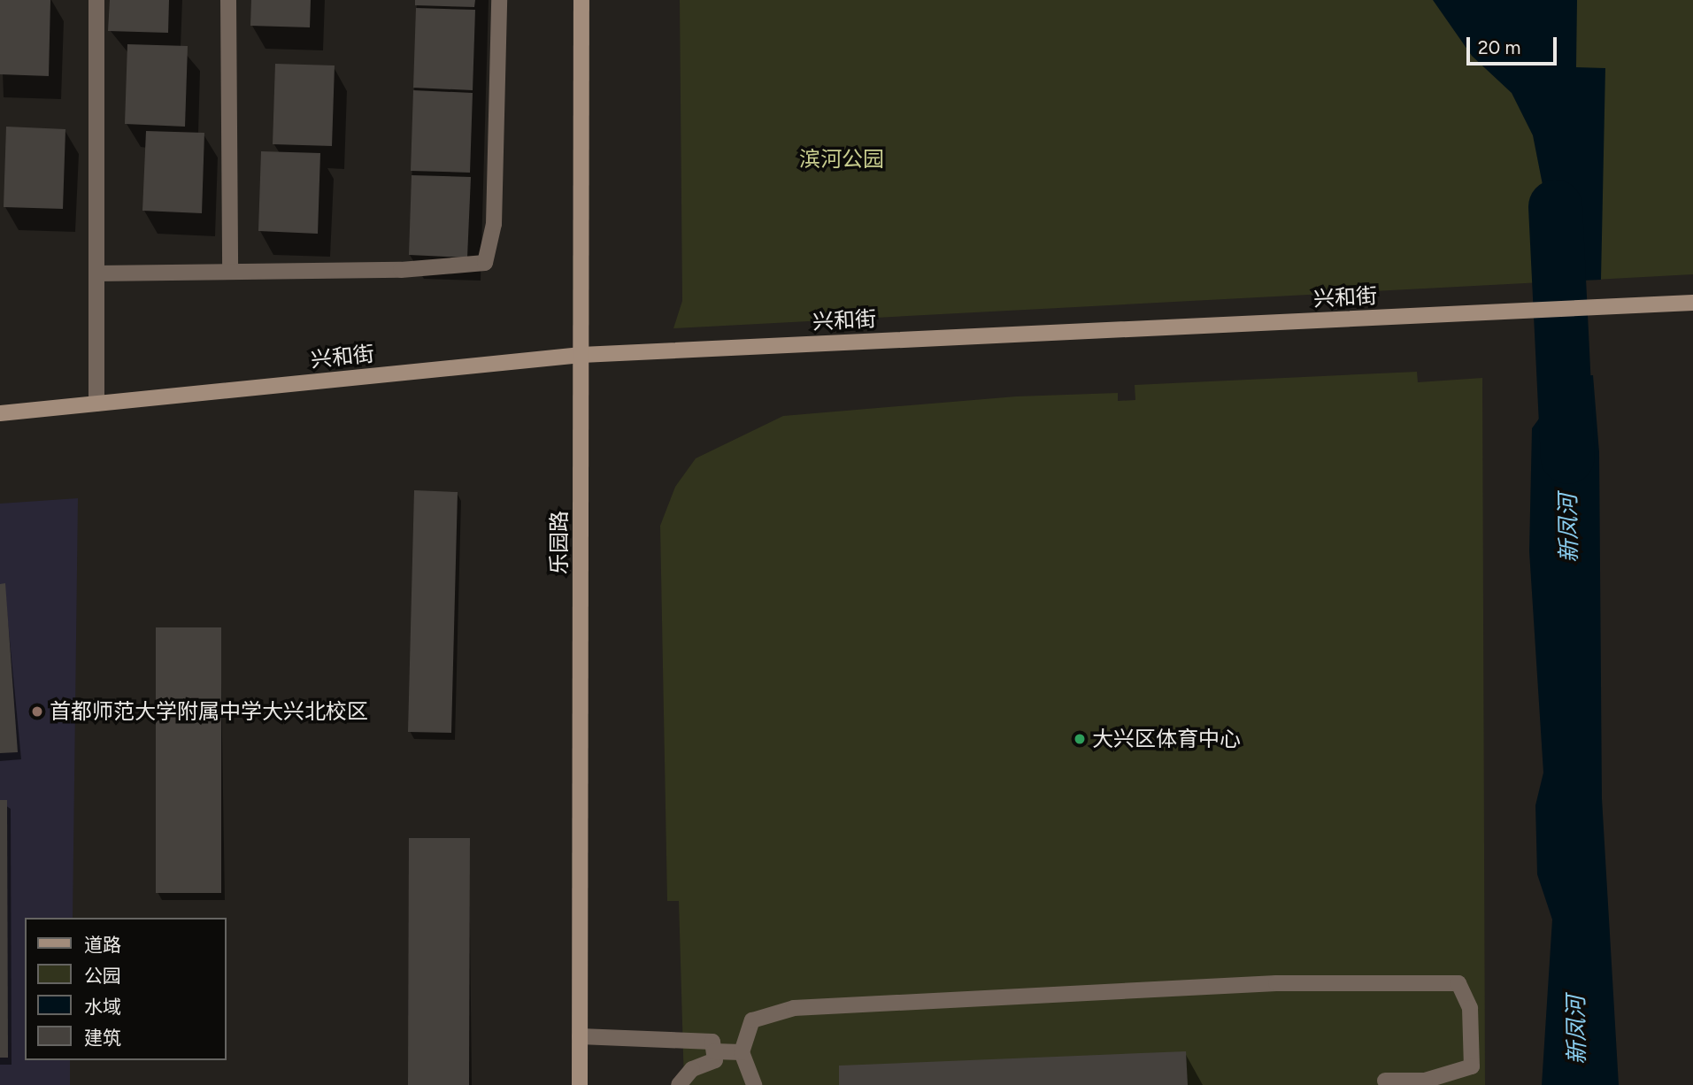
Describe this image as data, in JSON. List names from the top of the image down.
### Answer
{
  "streets": {
    "street": ["兴和街", "乐园路"]
  },
  "crossings": [
    ["兴和街", "乐园路"]
  ],
  "water": ["新凤河"],
  "parks": ["滨河公园"],
  "places": ["首都师范大学附属中学大兴北校区", "大兴区体育中心"],
  "legend": [
    "道路",
    "公园",
    "水域",
    "建筑"
  ],
  "scale_bar": "20 m"
}
